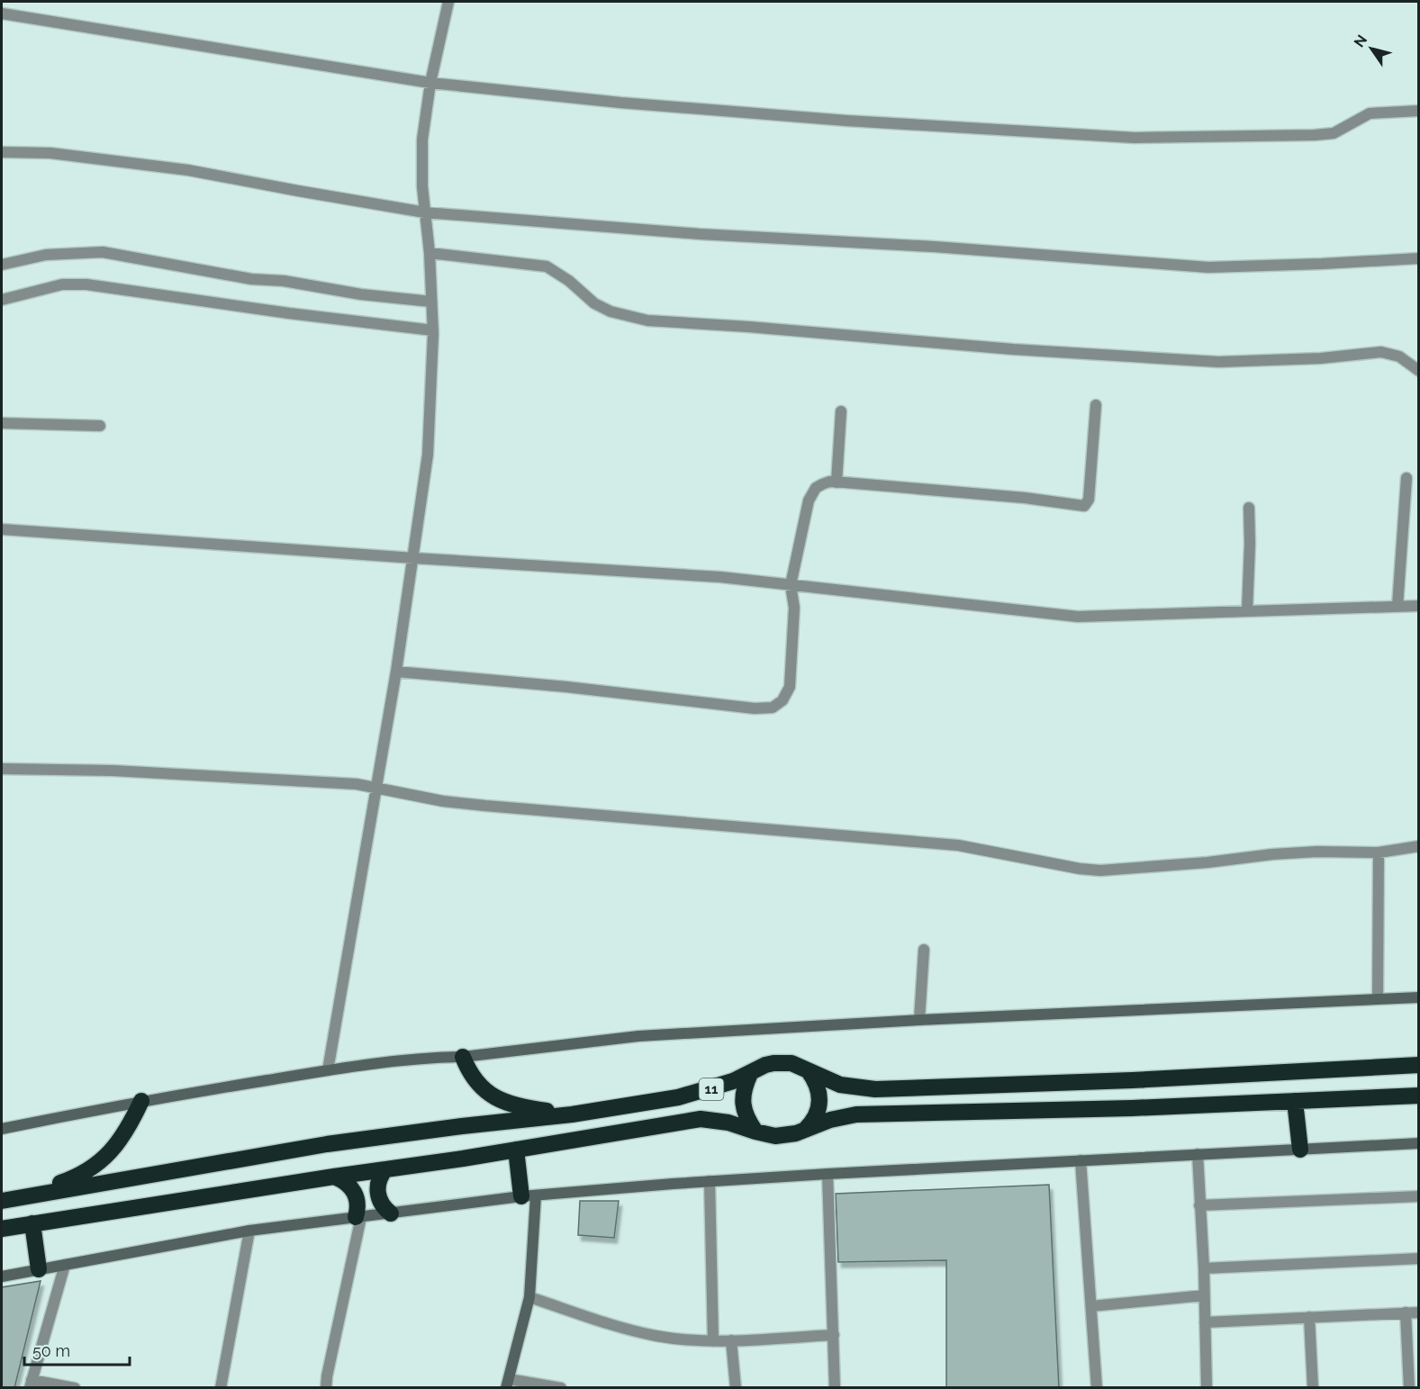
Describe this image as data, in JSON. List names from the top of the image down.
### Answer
{
  "streets": {
    "highway": ["11"]
  },
  "scale_bar": "50 m",
  "north": "top left"
}
